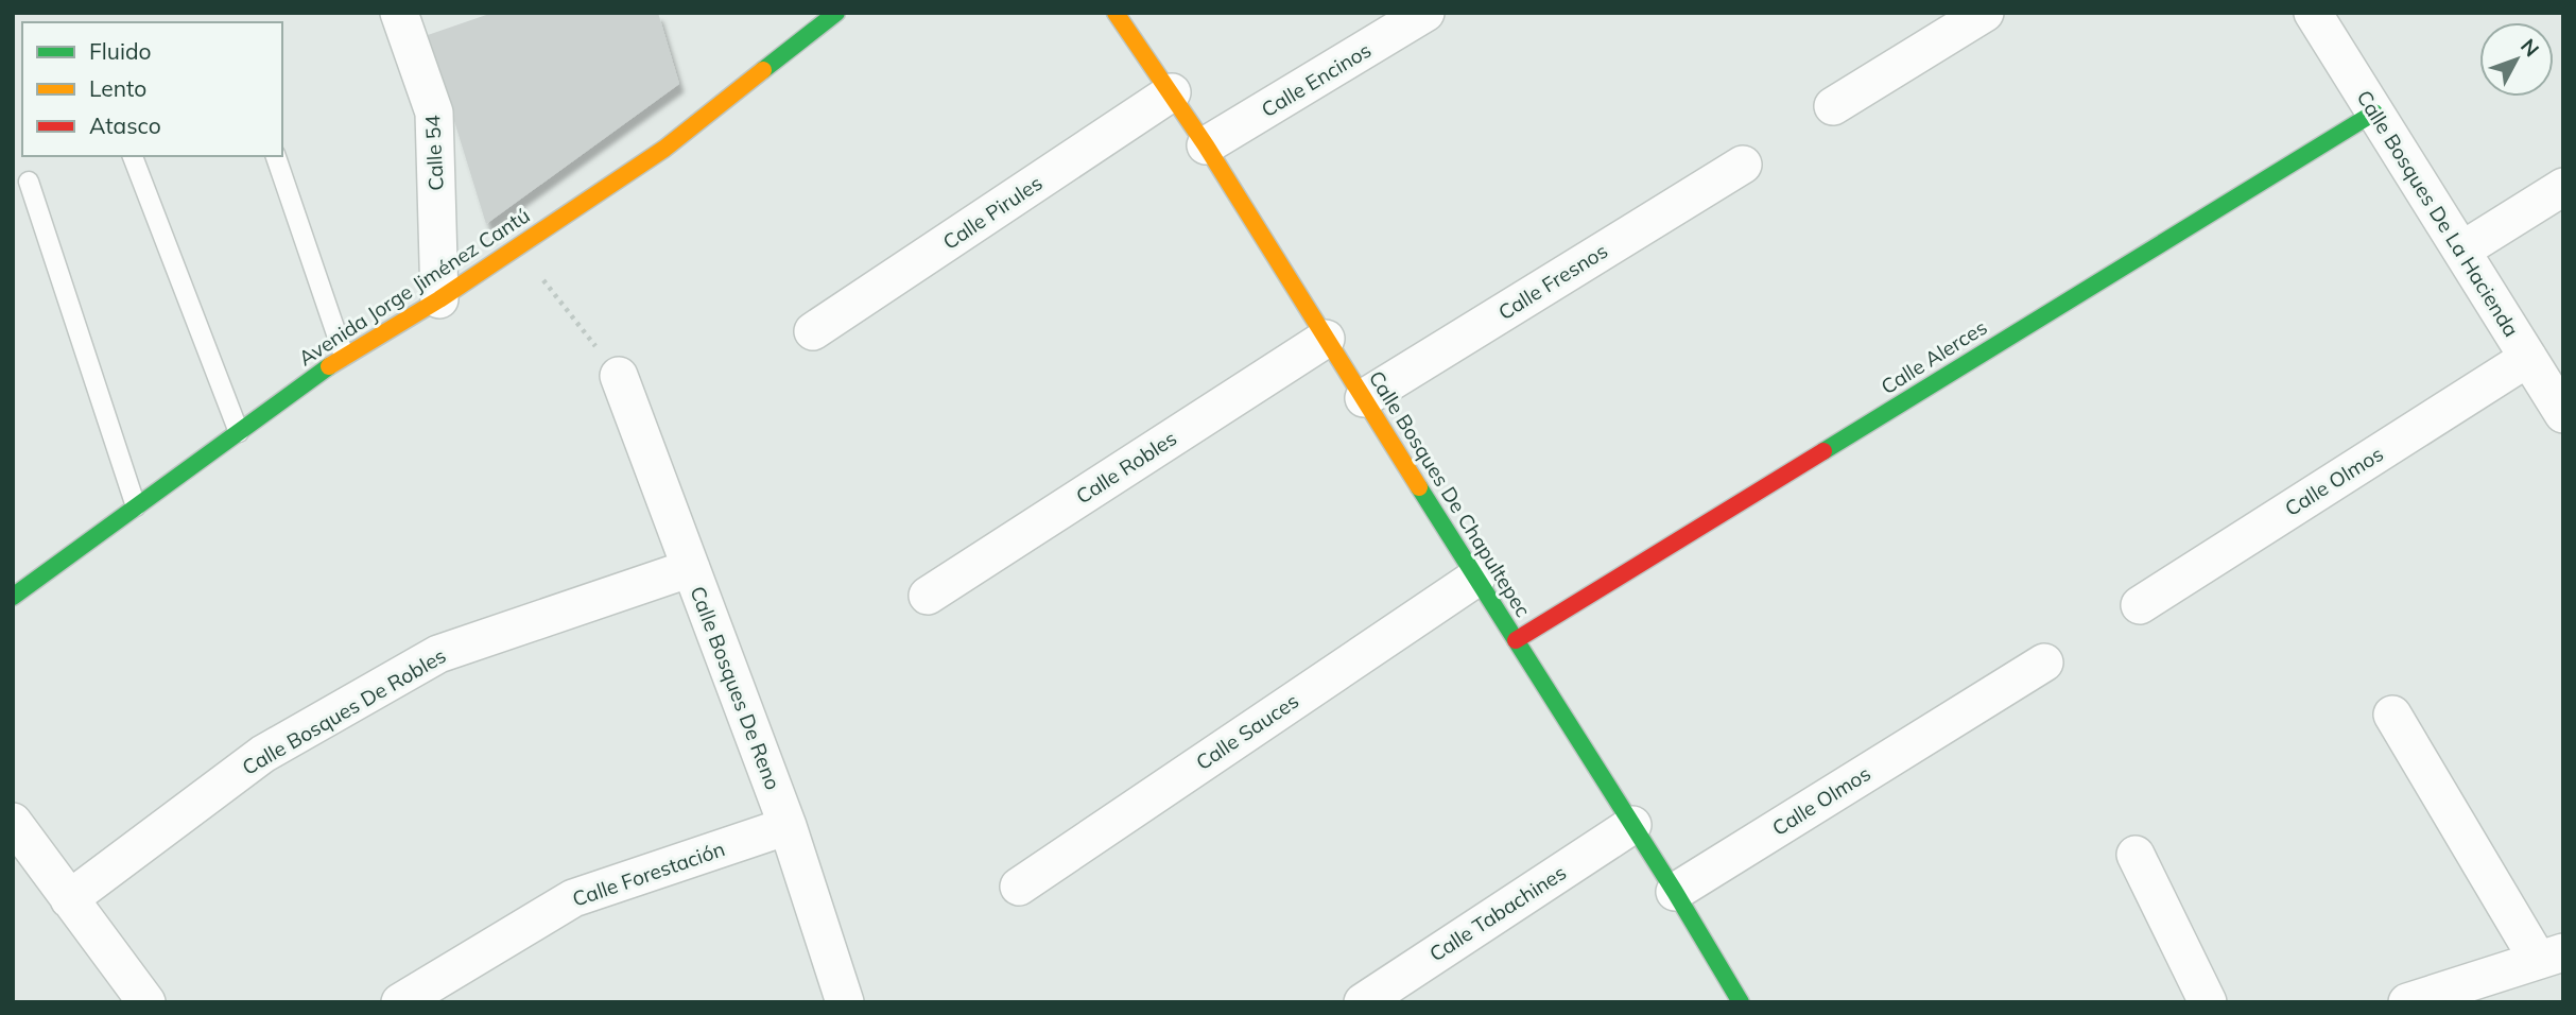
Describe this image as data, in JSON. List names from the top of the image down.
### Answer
{
  "streets": {
    "street": [
      "Calle Encinos",
      "Calle 54",
      "Calle Pirules",
      "Calle Bosques De La Hacienda",
      "Calle Fresnos",
      "Avenida Jorge Jiménez Cantú",
      "Calle Alerces",
      "Calle Robles",
      "Calle Olmos",
      "Calle Bosques De Chapultepec",
      "Calle Bosques De Reno",
      "Calle Bosques De Robles",
      "Calle Sauces",
      "Calle Forestación",
      "Calle Tabachines"
    ]
  },
  "crossings": [
    ["Calle Encinos", "Calle Bosques De Chapultepec"],
    ["Calle 54", "Avenida Jorge Jiménez Cantú"],
    ["Calle Pirules", "Calle Bosques De Chapultepec"],
    ["Calle Bosques De La Hacienda", "Calle Alerces"],
    ["Calle Bosques De La Hacienda", "Calle Olmos"],
    ["Calle Fresnos", "Calle Bosques De Chapultepec"],
    ["Calle Alerces", "Calle Bosques De Chapultepec"],
    ["Calle Robles", "Calle Bosques De Chapultepec"],
    ["Calle Olmos", "Calle Bosques De Chapultepec"],
    ["Calle Bosques De Chapultepec", "Calle Sauces"],
    ["Calle Bosques De Chapultepec", "Calle Tabachines"],
    ["Calle Bosques De Reno", "Calle Bosques De Robles"],
    ["Calle Bosques De Reno", "Calle Forestación"]
  ],
  "legend": ["Fluido", "Lento", "Atasco"],
  "north": "top right"
}
